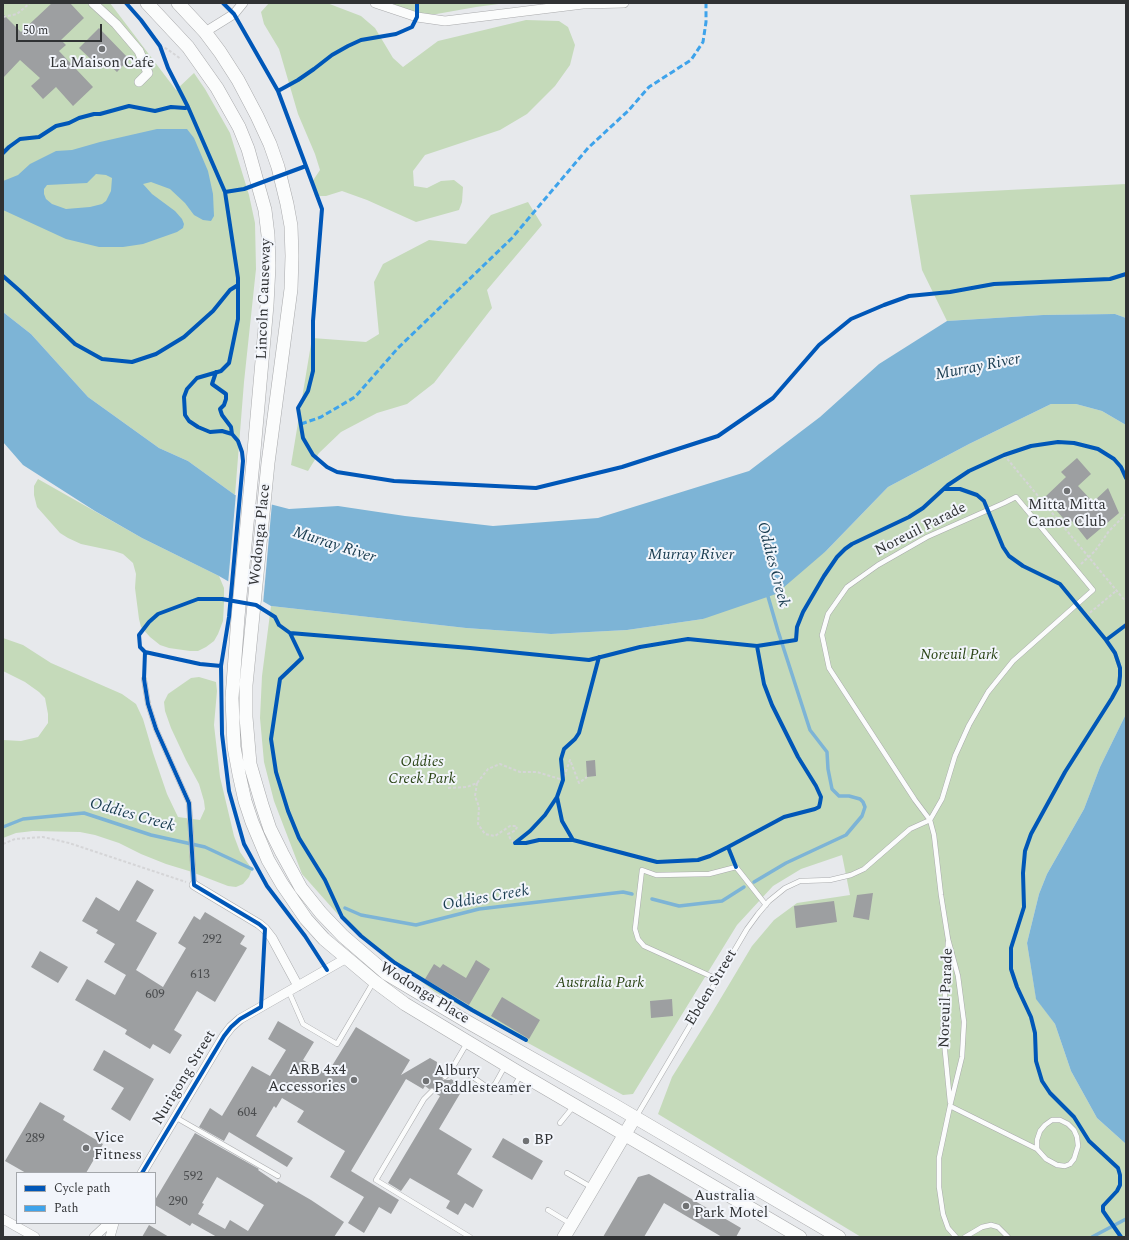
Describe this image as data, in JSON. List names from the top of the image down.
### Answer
{
  "streets": {
    "main road": ["Lincoln Causeway", "Wodonga Place", "Ebden Street"],
    "street": ["Nurigong Street"],
    "lane": ["Noreuil Parade"]
  },
  "crossings": [
    ["Lincoln Causeway", "Wodonga Place"],
    ["Noreuil Parade", "Ebden Street"],
    ["Wodonga Place", "Ebden Street"],
    ["Wodonga Place", "Nurigong Street"]
  ],
  "water": ["Murray River", "Oddies Creek"],
  "parks": ["Noreuil Park", "Oddies Creek Park", "Australia Park"],
  "places": [
    "La Maison Cafe",
    "Mitta Mitta Canoe Club",
    "ARB 4x4 Accessories",
    "Albury Paddlesteamer",
    "BP",
    "Vice Fitness",
    "Australia Park Motel"
  ],
  "house_numbers": [
    "292",
    "613",
    "609",
    "604",
    "289",
    "592",
    "290"
  ],
  "legend": ["Cycle path", "Path"],
  "scale_bar": "50 m"
}
